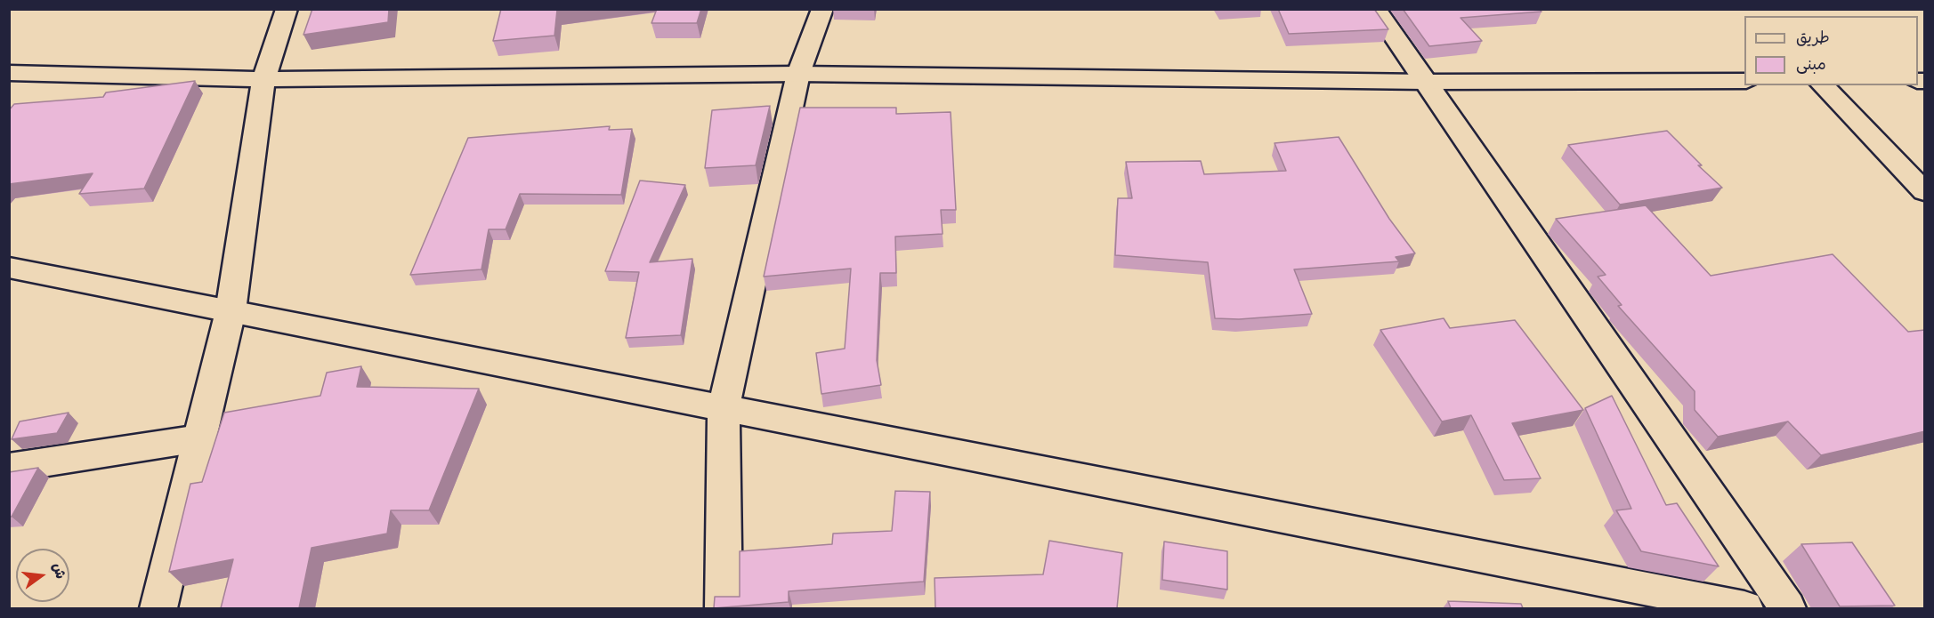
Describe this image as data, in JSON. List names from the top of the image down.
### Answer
{
  "legend": ["طريق", "مبنى"],
  "north": "right"
}
